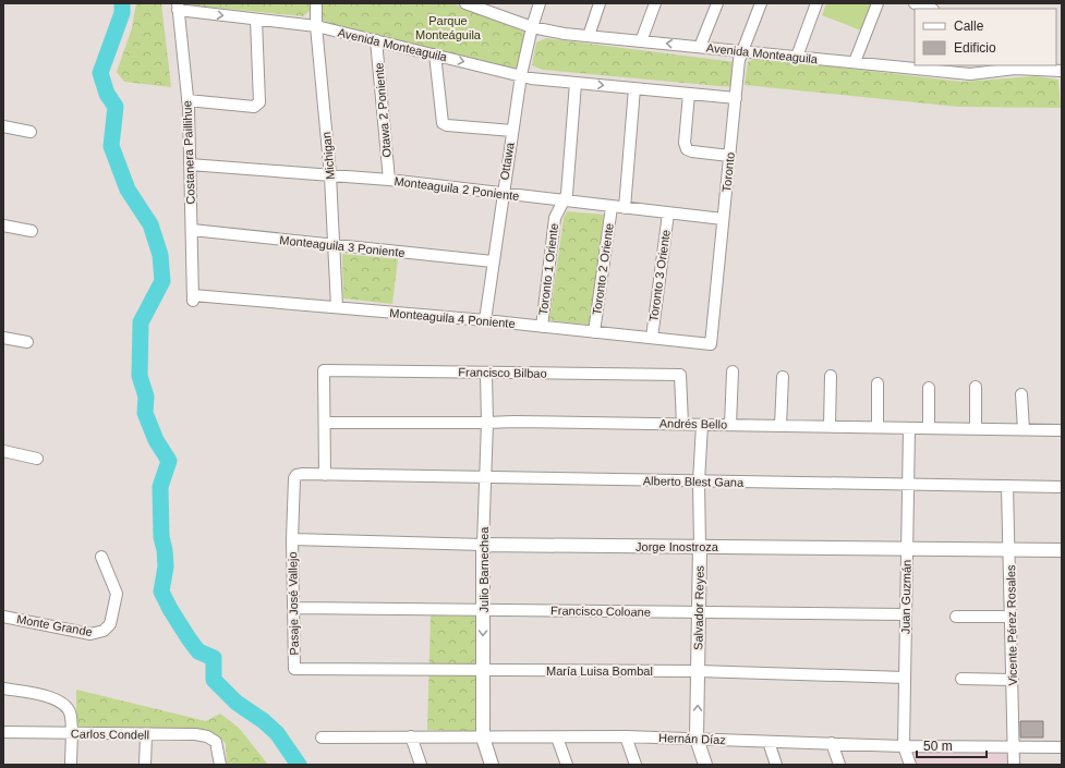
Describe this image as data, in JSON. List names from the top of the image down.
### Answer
{
  "streets": {
    "street": [
      "Avenida Monteaguila",
      "Otawa 2 Poniente",
      "Costanera Paillihue",
      "Michigan",
      "Ottawa",
      "Toronto",
      "Monteaguila 2 Poniente",
      "Monteaguila 3 Poniente",
      "Toronto 1 Oriente",
      "Toronto 2 Oriente",
      "Toronto 3 Oriente",
      "Monteaguila 4 Poniente",
      "Francisco Bilbao",
      "Andrés Bello",
      "Alberto Blest Gana",
      "Jorge Inostroza",
      "Julio Barnechea",
      "Juan Guzmán",
      "Pasaje José Vallejo",
      "Salvador Reyes",
      "Francisco Coloane",
      "Monte Grande",
      "Vicente Pérez Rosales",
      "María Luisa Bombal",
      "Carlos Condell",
      "Hernán Díaz"
    ]
  },
  "crossings": [
    ["Avenida Monteaguila", "Otawa 2 Poniente"],
    ["Avenida Monteaguila", "Costanera Paillihue"],
    ["Avenida Monteaguila", "Michigan"],
    ["Avenida Monteaguila", "Ottawa"],
    ["Avenida Monteaguila", "Toronto"],
    ["Avenida Monteaguila", "Toronto 1 Oriente"],
    ["Otawa 2 Poniente", "Monteaguila 2 Poniente"],
    ["Costanera Paillihue", "Monteaguila 2 Poniente"],
    ["Costanera Paillihue", "Monteaguila 3 Poniente"],
    ["Costanera Paillihue", "Monteaguila 4 Poniente"],
    ["Michigan", "Monteaguila 2 Poniente"],
    ["Michigan", "Monteaguila 3 Poniente"],
    ["Michigan", "Monteaguila 4 Poniente"],
    ["Ottawa", "Monteaguila 2 Poniente"],
    ["Ottawa", "Monteaguila 3 Poniente"],
    ["Ottawa", "Monteaguila 4 Poniente"],
    ["Toronto", "Monteaguila 2 Poniente"],
    ["Toronto", "Monteaguila 4 Poniente"],
    ["Monteaguila 2 Poniente", "Toronto 1 Oriente"],
    ["Monteaguila 2 Poniente", "Toronto 2 Oriente"],
    ["Monteaguila 2 Poniente", "Toronto 3 Oriente"],
    ["Toronto 1 Oriente", "Monteaguila 4 Poniente"],
    ["Toronto 2 Oriente", "Monteaguila 4 Poniente"],
    ["Toronto 3 Oriente", "Monteaguila 4 Poniente"],
    ["Francisco Bilbao", "Andrés Bello"],
    ["Francisco Bilbao", "Julio Barnechea"],
    ["Andrés Bello", "Julio Barnechea"],
    ["Andrés Bello", "Juan Guzmán"],
    ["Andrés Bello", "Salvador Reyes"],
    ["Alberto Blest Gana", "Julio Barnechea"],
    ["Alberto Blest Gana", "Juan Guzmán"],
    ["Alberto Blest Gana", "Pasaje José Vallejo"],
    ["Alberto Blest Gana", "Salvador Reyes"],
    ["Alberto Blest Gana", "Vicente Pérez Rosales"],
    ["Jorge Inostroza", "Julio Barnechea"],
    ["Jorge Inostroza", "Juan Guzmán"],
    ["Jorge Inostroza", "Pasaje José Vallejo"],
    ["Jorge Inostroza", "Salvador Reyes"],
    ["Jorge Inostroza", "Vicente Pérez Rosales"],
    ["Julio Barnechea", "Francisco Coloane"],
    ["Julio Barnechea", "María Luisa Bombal"],
    ["Julio Barnechea", "Hernán Díaz"],
    ["Juan Guzmán", "Francisco Coloane"],
    ["Juan Guzmán", "María Luisa Bombal"],
    ["Juan Guzmán", "Hernán Díaz"],
    ["Pasaje José Vallejo", "Francisco Coloane"],
    ["Pasaje José Vallejo", "María Luisa Bombal"],
    ["Salvador Reyes", "Francisco Coloane"],
    ["Salvador Reyes", "María Luisa Bombal"],
    ["Salvador Reyes", "Hernán Díaz"],
    ["Vicente Pérez Rosales", "Hernán Díaz"]
  ],
  "parks": ["Parque Monteáguila"],
  "legend": ["Calle", "Edificio"],
  "scale_bar": "50 m"
}
